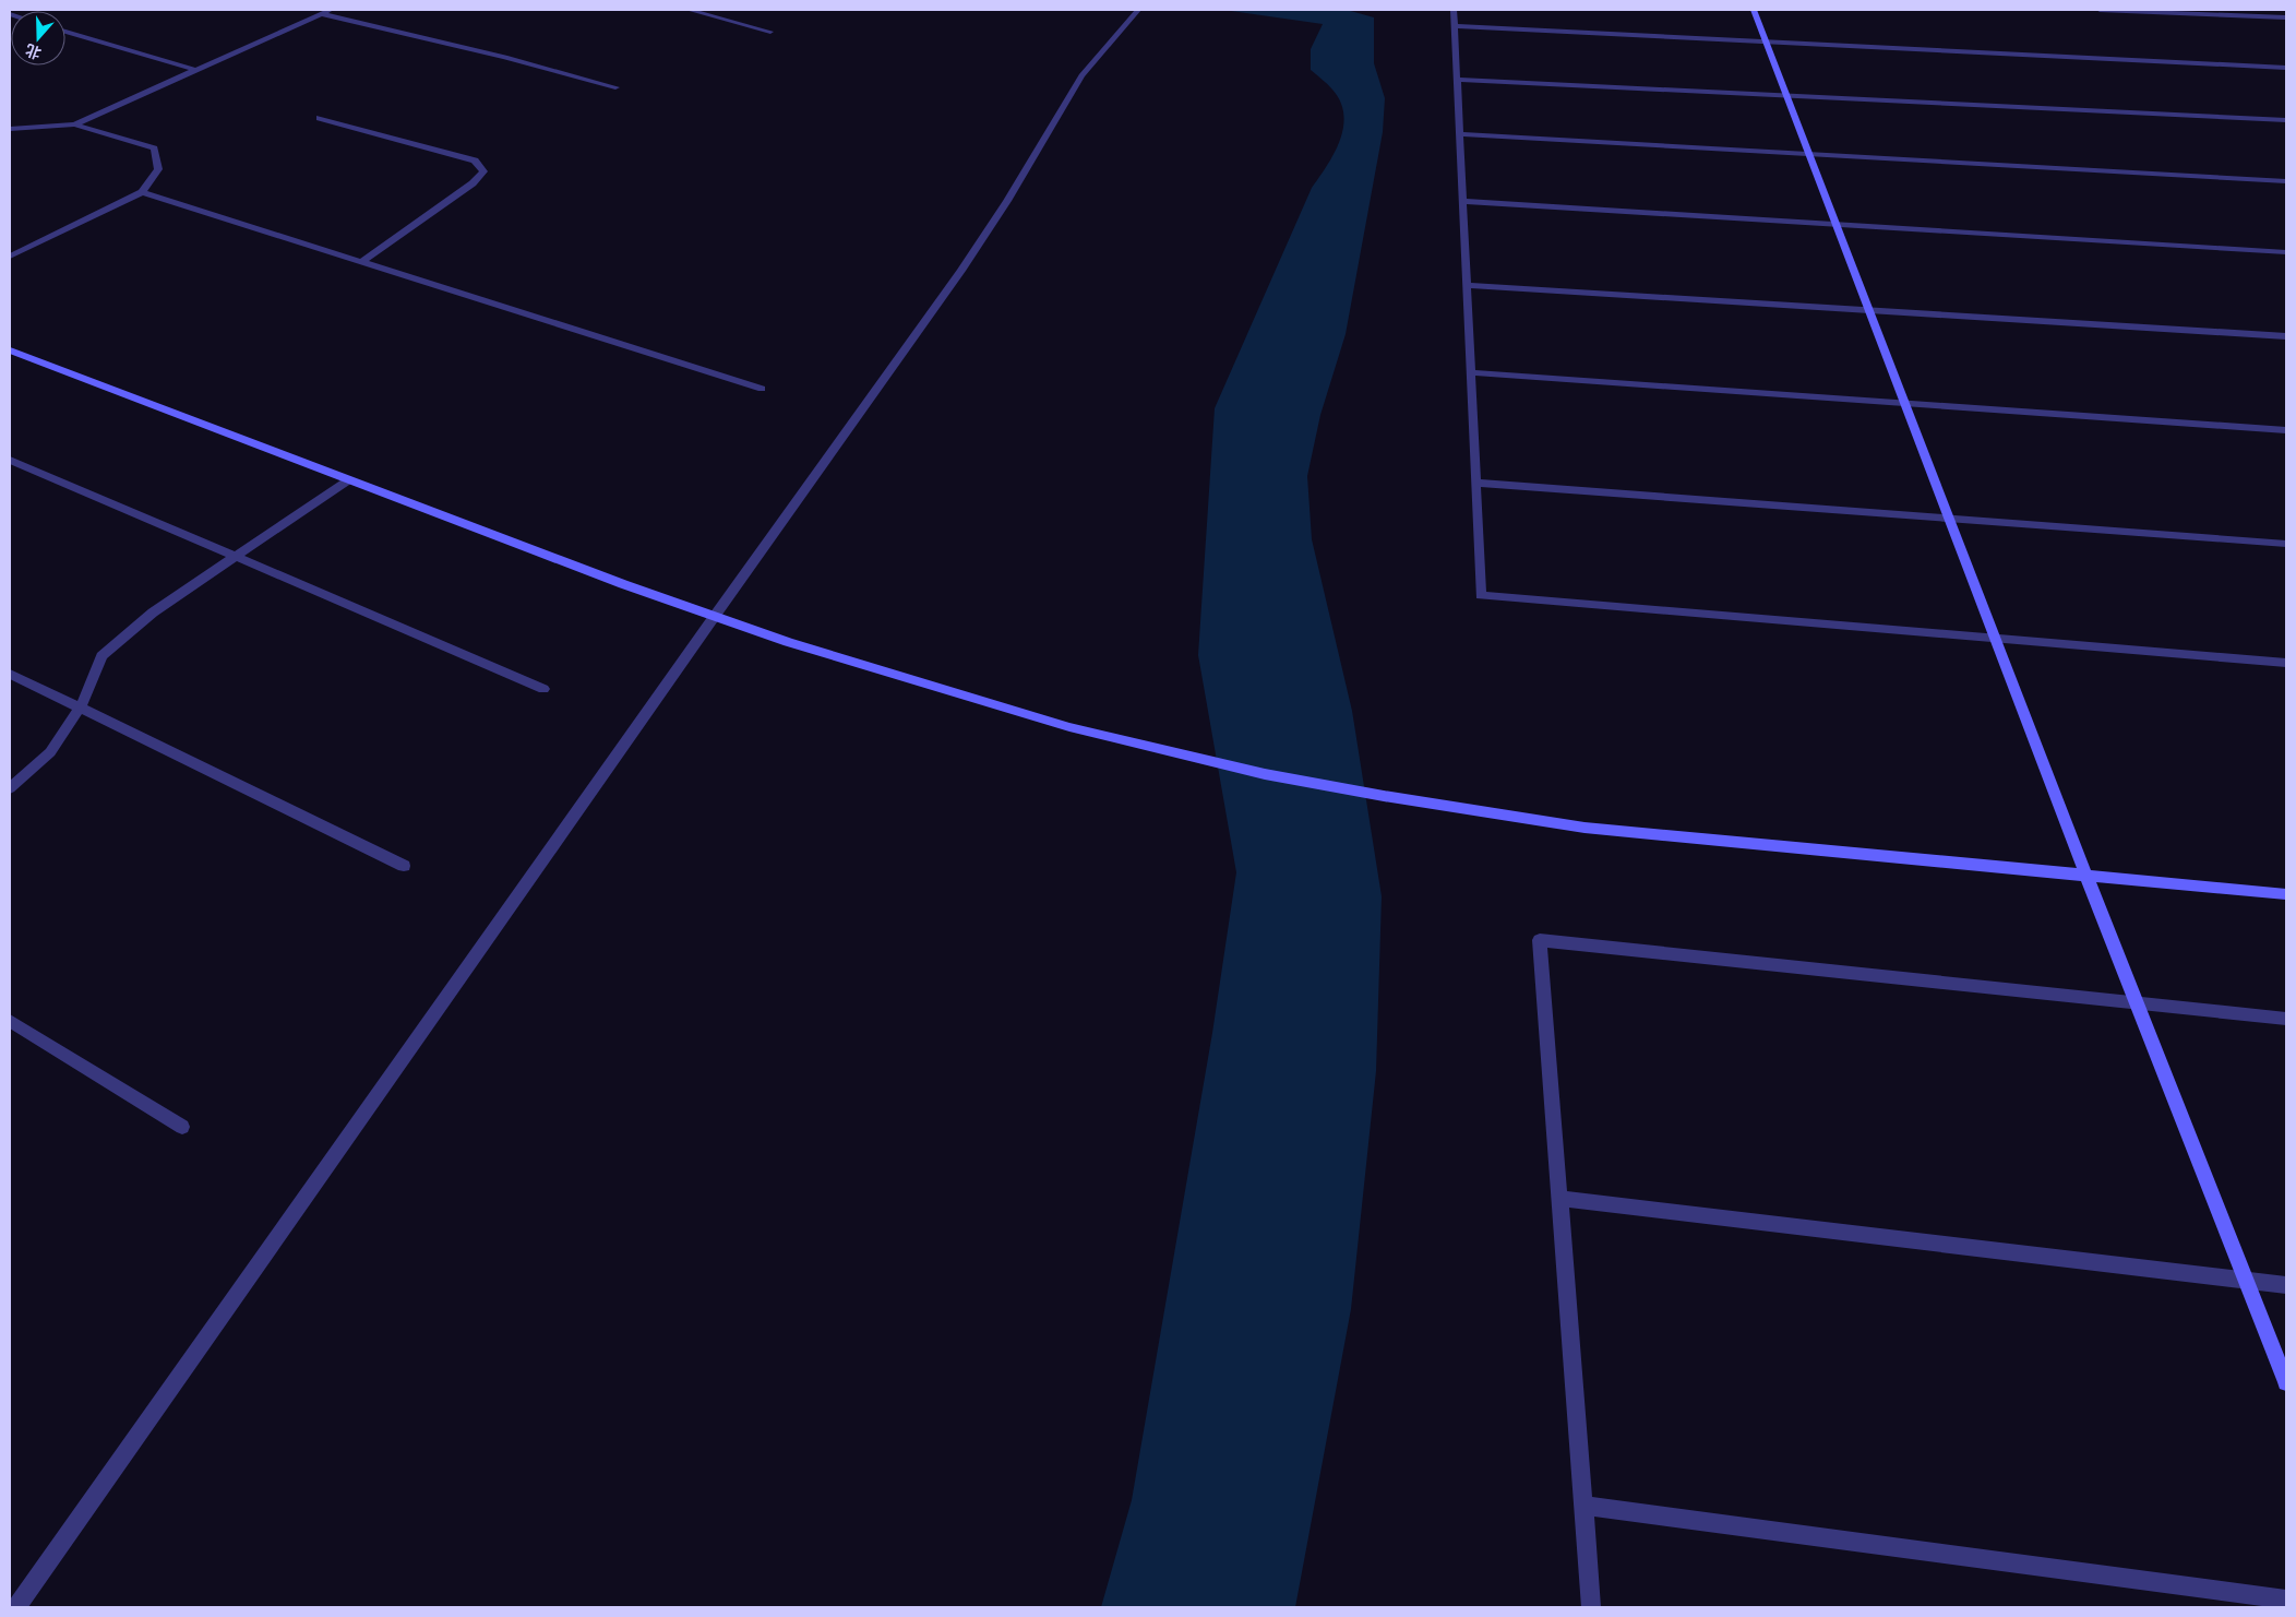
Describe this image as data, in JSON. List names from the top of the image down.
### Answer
{
  "north": "bottom"
}
